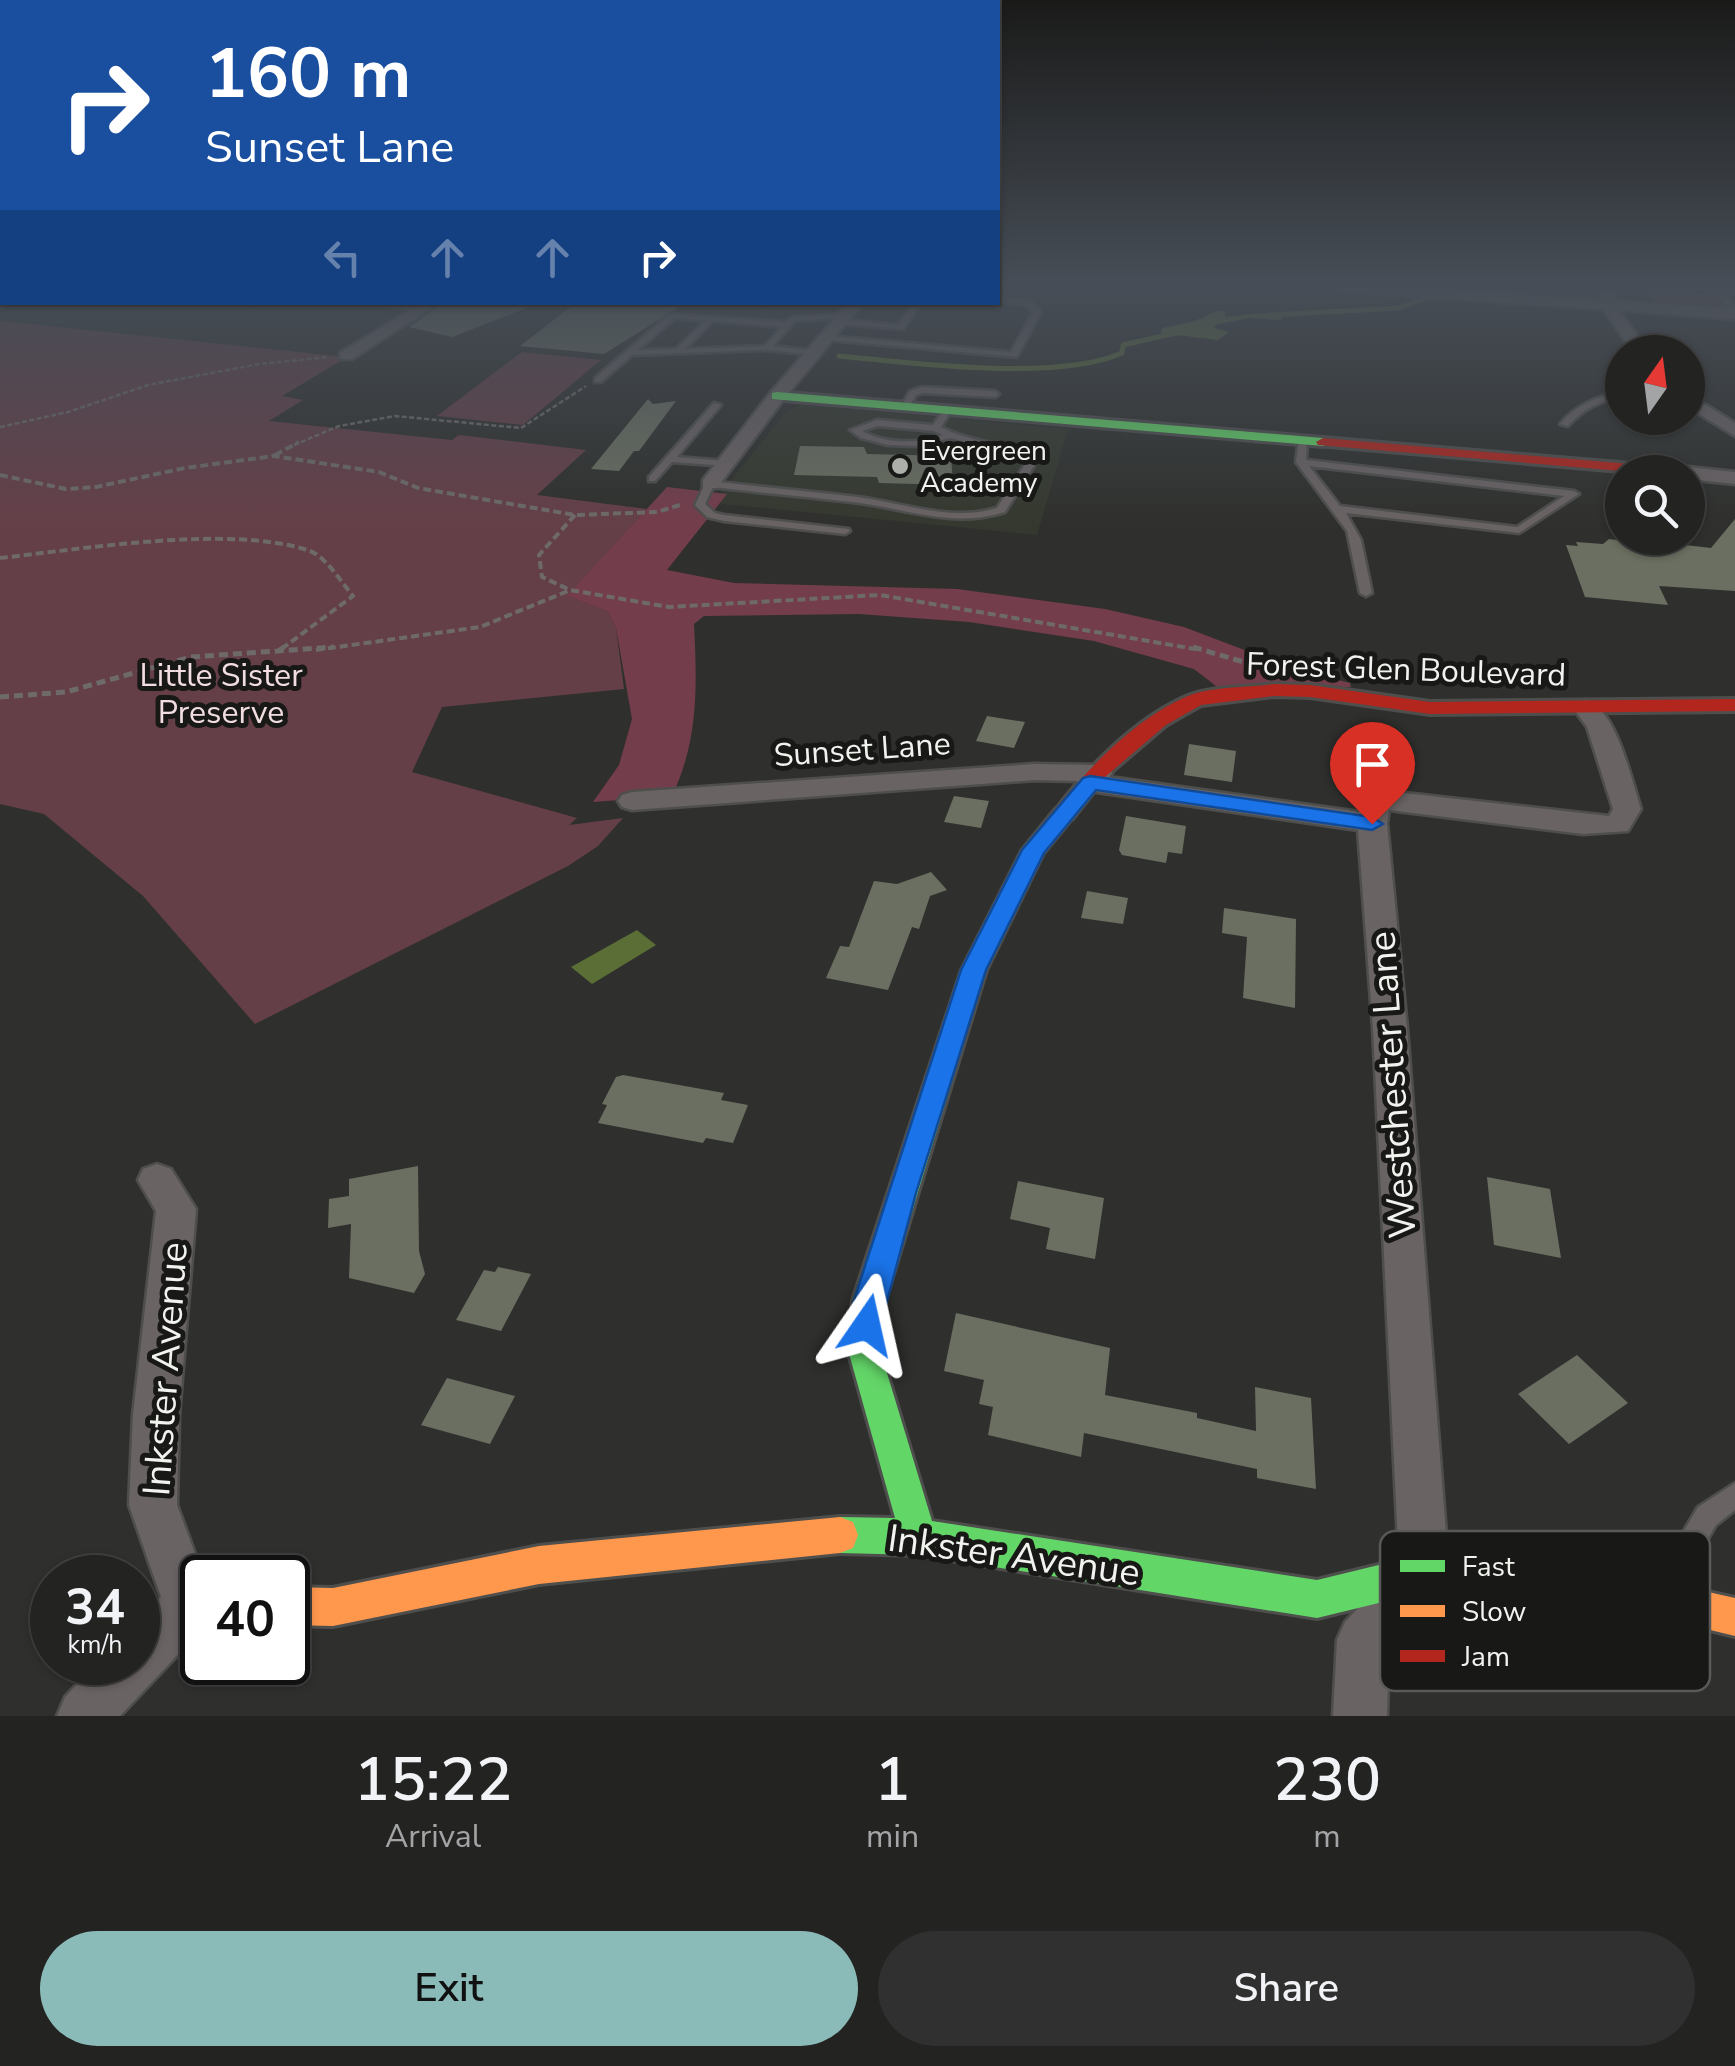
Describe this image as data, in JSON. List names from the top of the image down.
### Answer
{
  "streets": {
    "street": [
      "Forest Glen Boulevard",
      "Sunset Lane",
      "Westchester Lane",
      "Inkster Avenue"
    ]
  },
  "crossings": [
    ["Forest Glen Boulevard", "Sunset Lane"],
    ["Sunset Lane", "Westchester Lane"]
  ],
  "parks": ["Little Sister Preserve"],
  "places": ["Evergreen Academy"],
  "legend": ["Fast", "Slow", "Jam"],
  "north": "top",
  "page": {
    "turn": ["160 m", "Sunset Lane"],
    "speed": "34 km/h",
    "limit": "40",
    "eta": [
      "15:22",
      "Arrival",
      "1",
      "min",
      "230",
      "m"
    ],
    "buttons": ["Exit", "Share"]
  }
}
